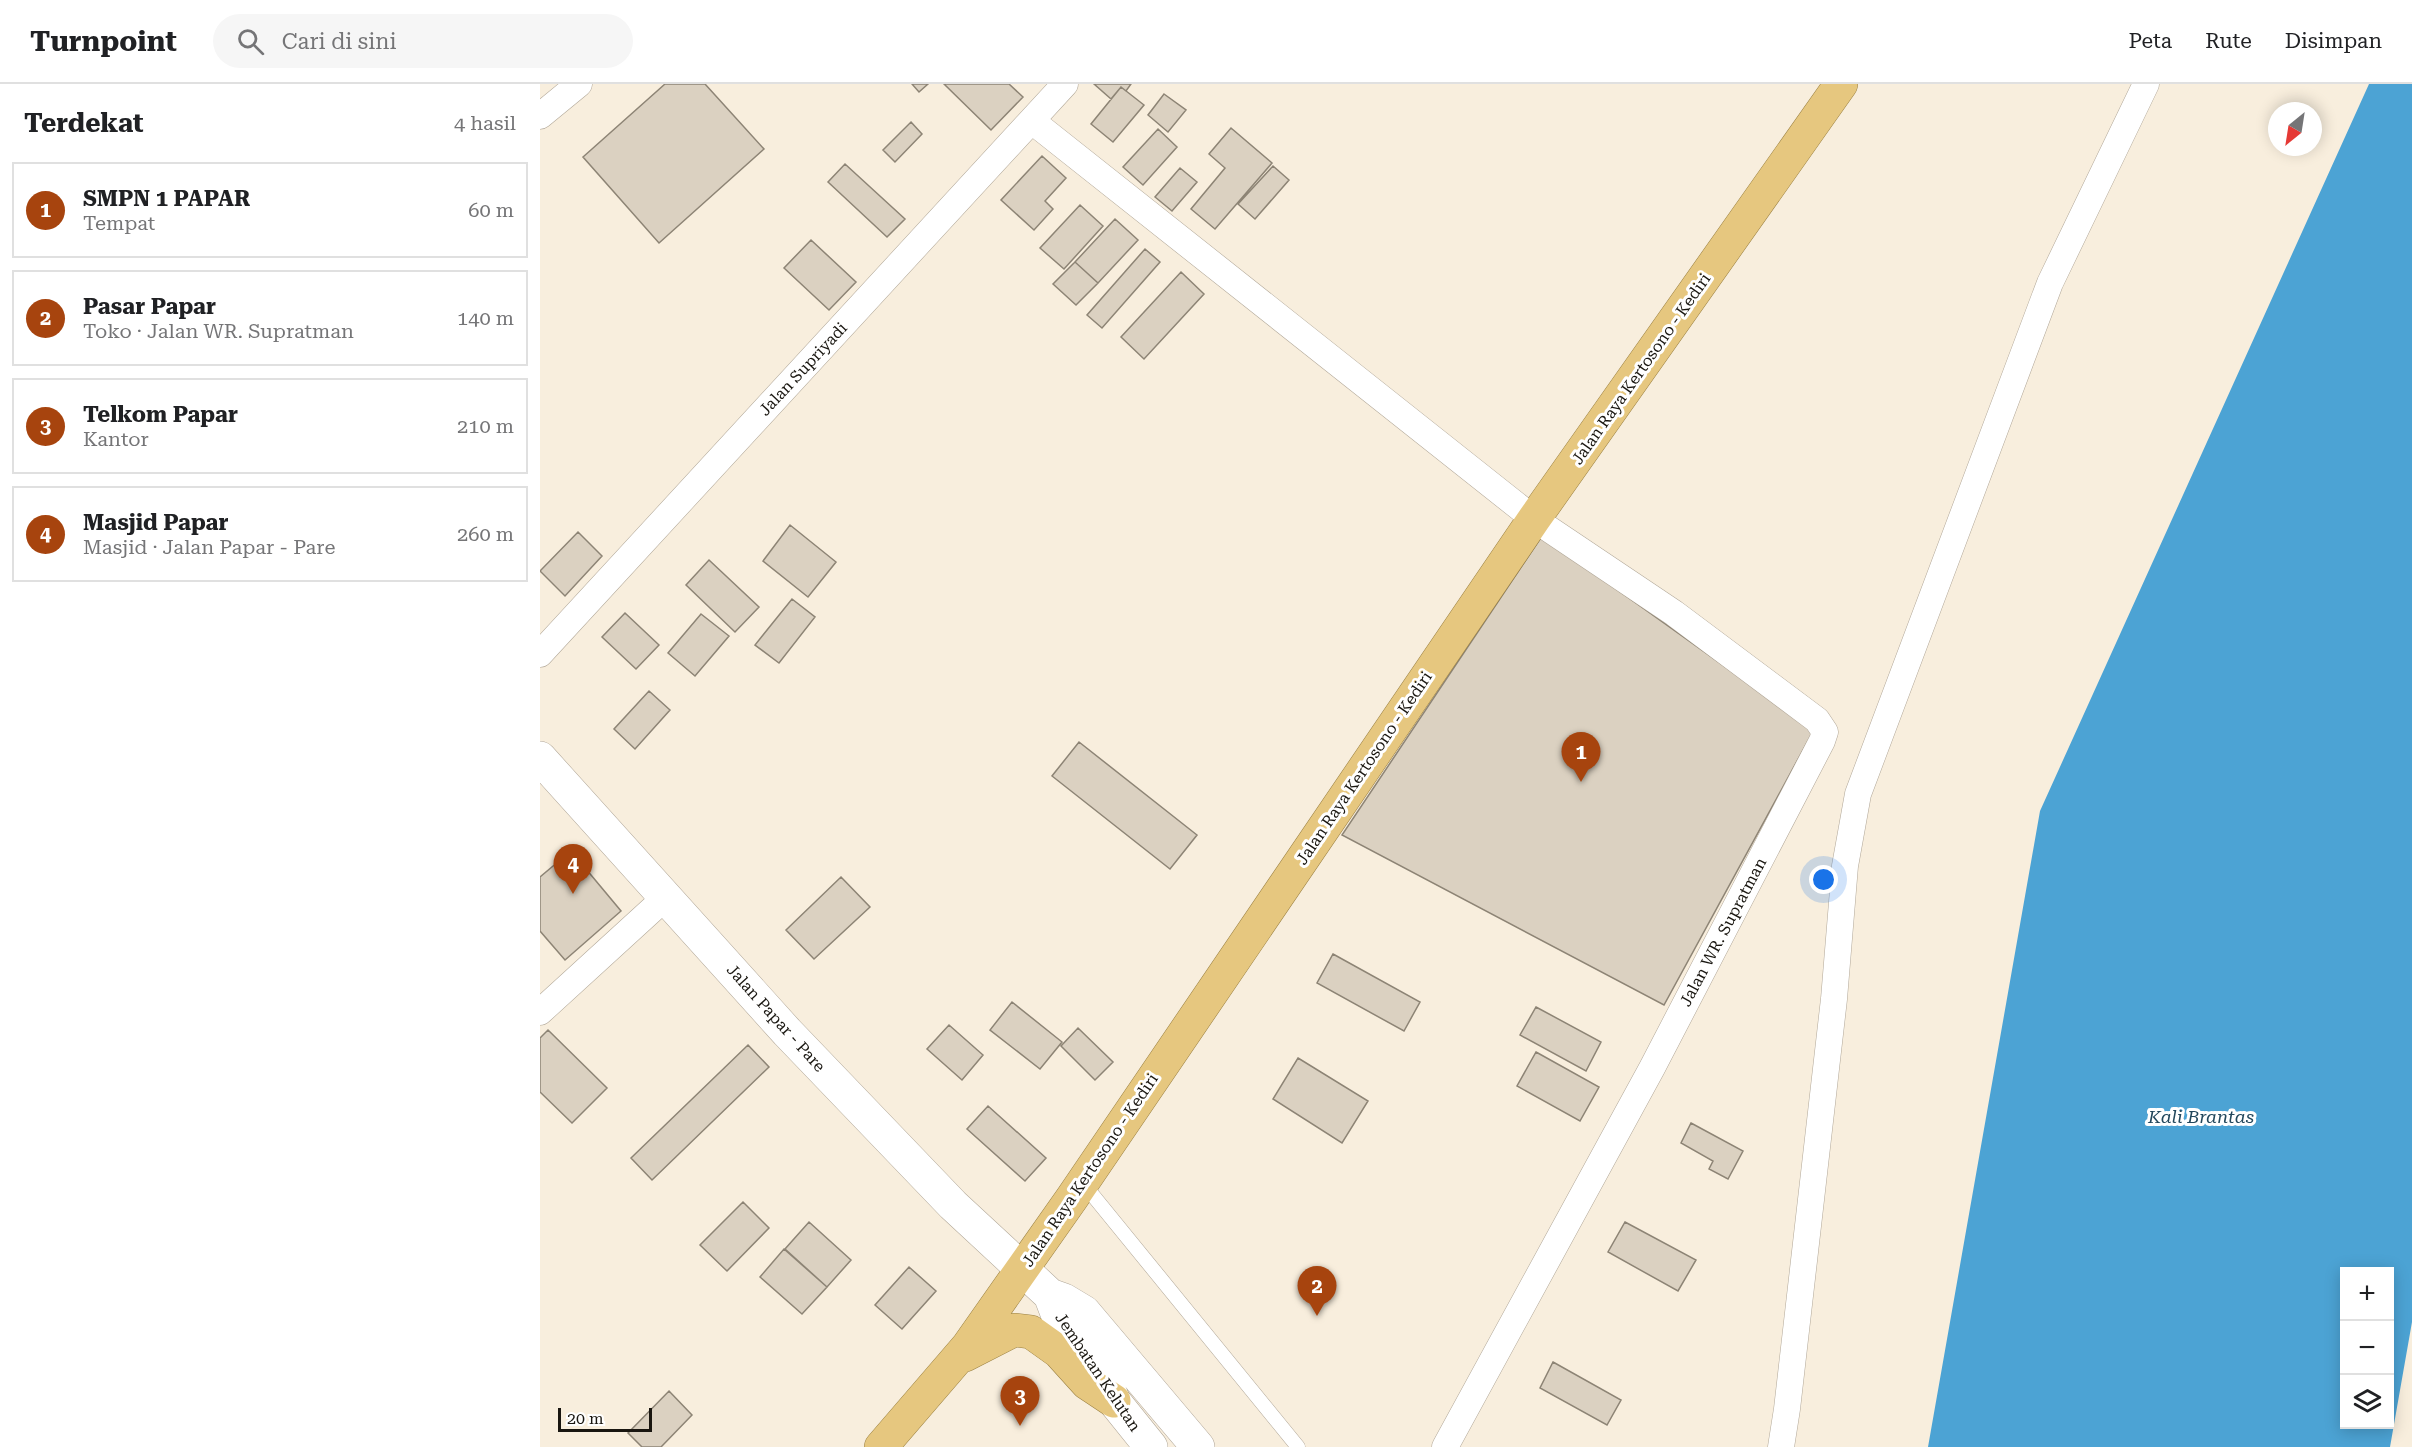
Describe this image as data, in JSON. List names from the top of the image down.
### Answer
{
  "streets": {
    "highway": ["Jalan Raya Kertosono - Kediri"],
    "main road": ["Jalan Papar - Pare", "Jembatan Kelutan"],
    "street": ["Jalan Supriyadi", "Jalan WR. Supratman"]
  },
  "crossings": [
    ["Jalan Raya Kertosono - Kediri", "Jalan WR. Supratman"],
    ["Jalan Raya Kertosono - Kediri", "Jalan Papar - Pare"],
    ["Jalan Raya Kertosono - Kediri", "Jembatan Kelutan"],
    ["Jalan Papar - Pare", "Jembatan Kelutan"]
  ],
  "water": ["Kali Brantas"],
  "scale_bar": "20 m",
  "north": "bottom left",
  "page": {
    "header": "Turnpoint",
    "search": "Cari di sini",
    "nav": ["Peta", "Rute", "Disimpan"],
    "heading": ["Terdekat", "4 hasil"],
    "list": [
      {
        "mark": "1",
        "name": "SMPN 1 PAPAR",
        "note": "Tempat",
        "value": "60 m"
      },
      {
        "mark": "2",
        "name": "Pasar Papar",
        "note": "Toko · Jalan WR. Supratman",
        "value": "140 m"
      },
      {
        "mark": "3",
        "name": "Telkom Papar",
        "note": "Kantor",
        "value": "210 m"
      },
      {
        "mark": "4",
        "name": "Masjid Papar",
        "note": "Masjid · Jalan Papar - Pare",
        "value": "260 m"
      }
    ],
    "pins": [
      "1",
      "4",
      "2",
      "3"
    ],
    "map_buttons": ["+", "−"],
    "scale": "20 m"
  }
}
